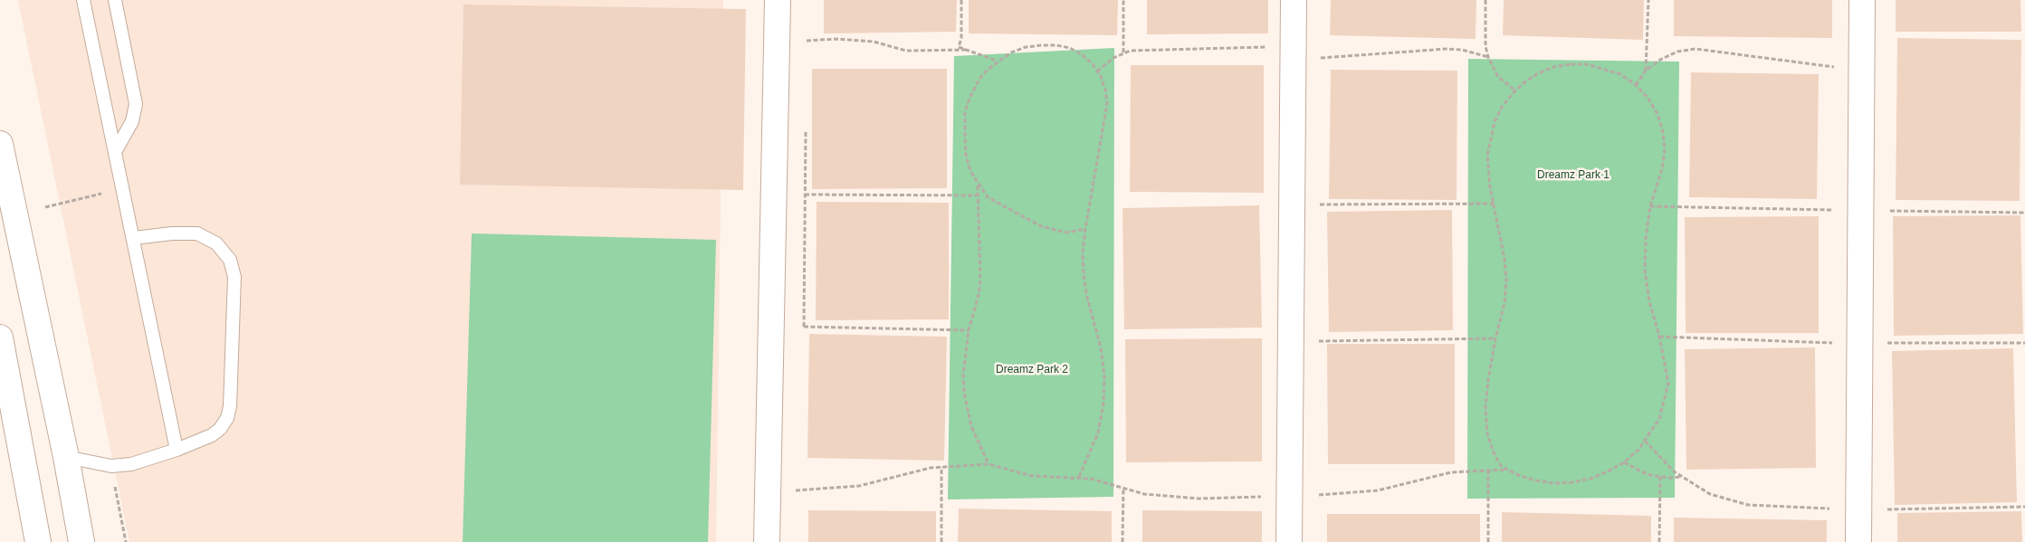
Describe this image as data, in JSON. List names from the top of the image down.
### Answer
{
  "parks": ["Dreamz Park 1", "Dreamz Park 2"]
}
